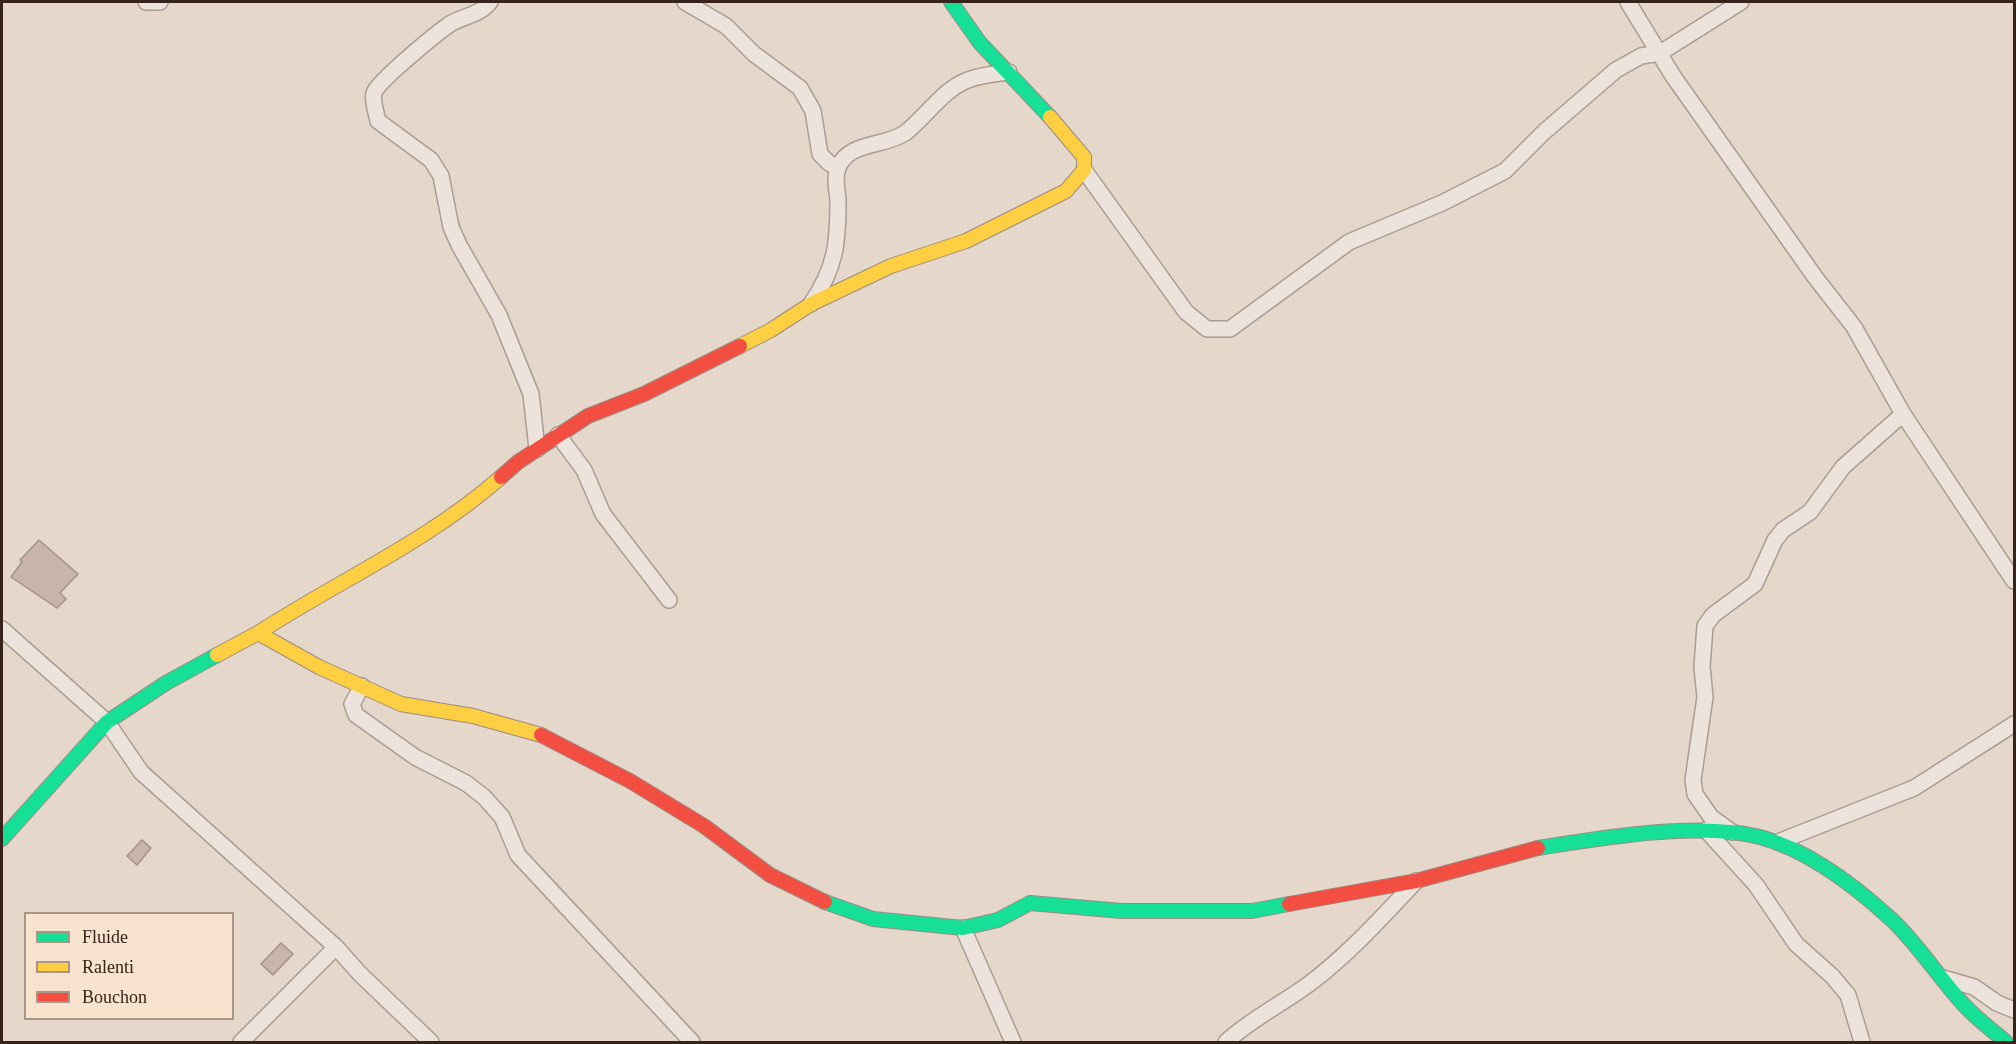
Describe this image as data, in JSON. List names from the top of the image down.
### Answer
{
  "legend": ["Fluide", "Ralenti", "Bouchon"]
}
